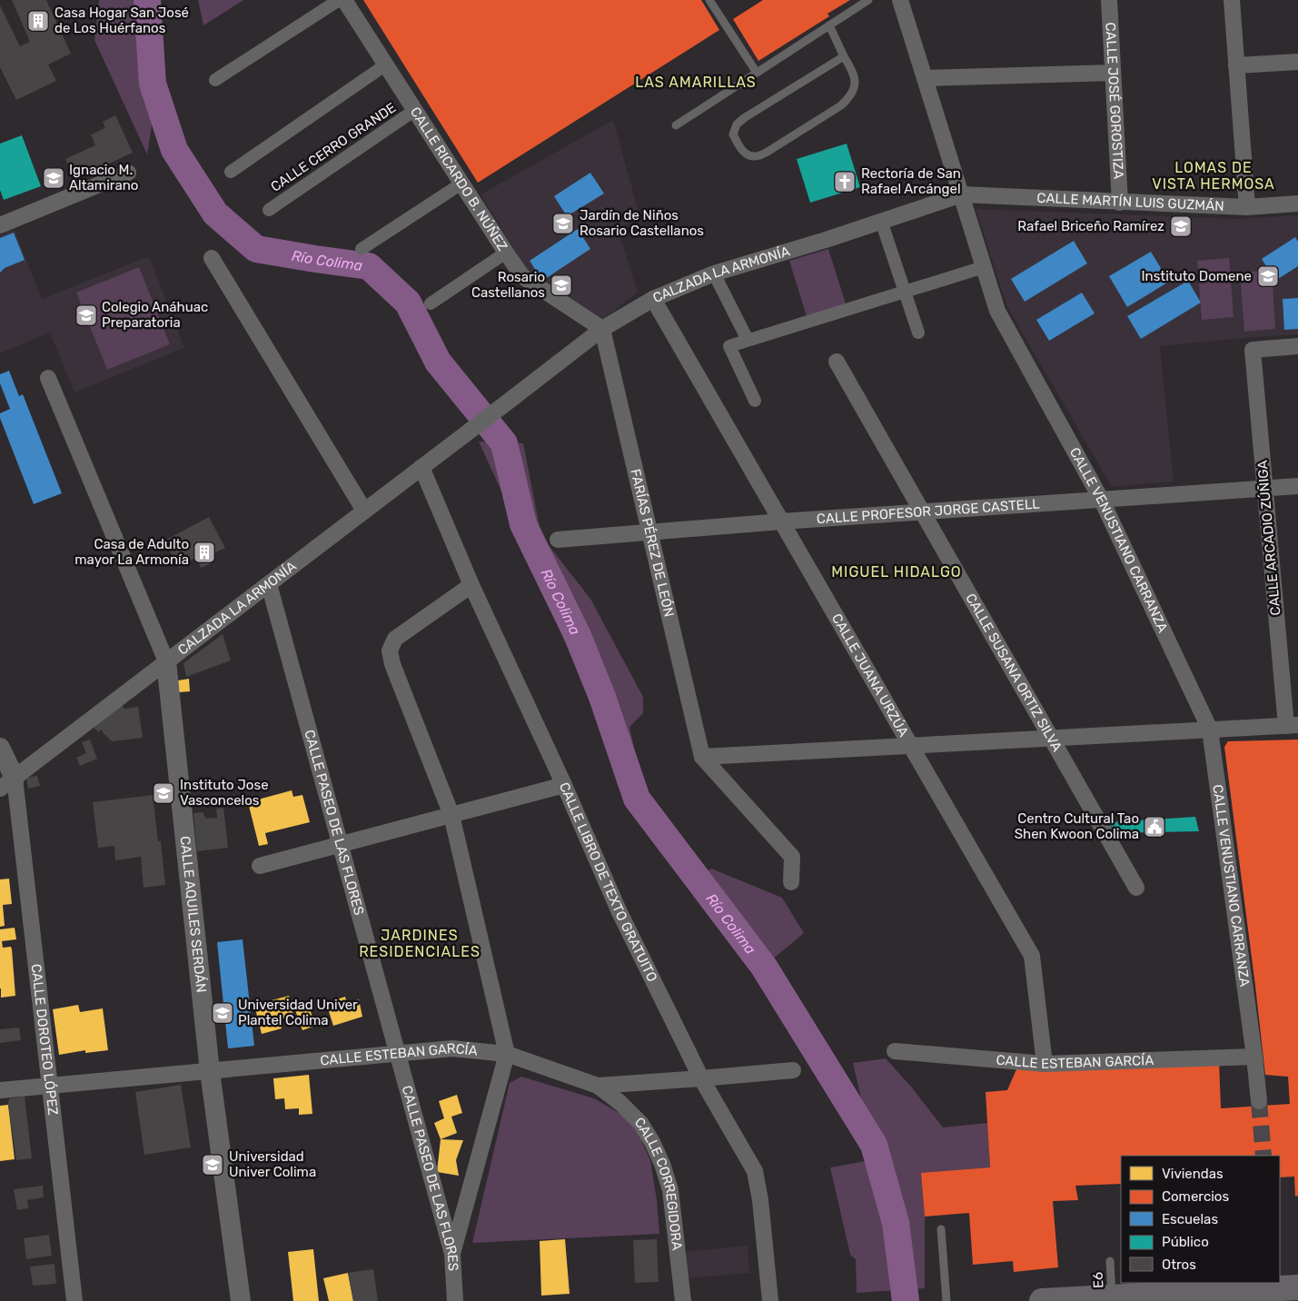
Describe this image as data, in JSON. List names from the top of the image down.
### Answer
{
  "streets": {
    "street": [
      "CALLE JOSÉ GOROSTIZA",
      "CALLE CERRO GRANDE",
      "CALLE RICARDO B. NÚÑEZ",
      "CALLE MARTÍN LUIS GUZMÁN",
      "CALZADA LA ARMONÍA",
      "CALLE PROFESOR JORGE CASTELL",
      "CALLE ARCADIO ZÚÑIGA",
      "CALLE VENUSTIANO CARRANZA",
      "FARÍAS PÉREZ DE LEÓN",
      "CALLE SUSANA ORTIZ SILVA",
      "CALLE JUANA URZÚA",
      "CALLE PASEO DE LAS FLORES",
      "CALLE LIBRO DE TEXTO GRATUITO",
      "CALLE AQUILES SERDÁN",
      "CALLE DOROTEO LÓPEZ",
      "CALLE ESTEBAN GARCÍA",
      "CALLE CORREGIDORA"
    ],
    "lane": ["E6"]
  },
  "crossings": [
    ["CALLE JOSÉ GOROSTIZA", "CALLE MARTÍN LUIS GUZMÁN"],
    ["CALLE CERRO GRANDE", "CALLE RICARDO B. NÚÑEZ"],
    ["CALLE RICARDO B. NÚÑEZ", "CALZADA LA ARMONÍA"],
    ["CALLE RICARDO B. NÚÑEZ", "FARÍAS PÉREZ DE LEÓN"],
    ["CALLE MARTÍN LUIS GUZMÁN", "CALZADA LA ARMONÍA"],
    ["CALLE MARTÍN LUIS GUZMÁN", "CALLE VENUSTIANO CARRANZA"],
    ["CALZADA LA ARMONÍA", "CALLE VENUSTIANO CARRANZA"],
    ["CALZADA LA ARMONÍA", "FARÍAS PÉREZ DE LEÓN"],
    ["CALZADA LA ARMONÍA", "CALLE JUANA URZÚA"],
    ["CALZADA LA ARMONÍA", "CALLE PASEO DE LAS FLORES"],
    ["CALZADA LA ARMONÍA", "CALLE LIBRO DE TEXTO GRATUITO"],
    ["CALZADA LA ARMONÍA", "CALLE AQUILES SERDÁN"],
    ["CALZADA LA ARMONÍA", "CALLE DOROTEO LÓPEZ"],
    ["CALLE PROFESOR JORGE CASTELL", "CALLE ARCADIO ZÚÑIGA"],
    ["CALLE PROFESOR JORGE CASTELL", "CALLE VENUSTIANO CARRANZA"],
    ["CALLE PROFESOR JORGE CASTELL", "FARÍAS PÉREZ DE LEÓN"],
    ["CALLE PROFESOR JORGE CASTELL", "CALLE SUSANA ORTIZ SILVA"],
    ["CALLE PROFESOR JORGE CASTELL", "CALLE JUANA URZÚA"],
    ["CALLE VENUSTIANO CARRANZA", "CALLE ESTEBAN GARCÍA"],
    ["CALLE JUANA URZÚA", "CALLE ESTEBAN GARCÍA"],
    ["CALLE PASEO DE LAS FLORES", "CALLE ESTEBAN GARCÍA"],
    ["CALLE LIBRO DE TEXTO GRATUITO", "CALLE ESTEBAN GARCÍA"],
    ["CALLE AQUILES SERDÁN", "CALLE ESTEBAN GARCÍA"],
    ["CALLE DOROTEO LÓPEZ", "CALLE ESTEBAN GARCÍA"],
    ["CALLE ESTEBAN GARCÍA", "CALLE CORREGIDORA"]
  ],
  "districts": [
    "LAS AMARILLAS",
    "LOMAS DE VISTA HERMOSA",
    "MIGUEL HIDALGO",
    "JARDINES RESIDENCIALES"
  ],
  "water": ["Río Colima"],
  "places": {
    "building": ["Casa Hogar San José de Los Huérfanos", "Casa de Adulto mayor La Armonía"],
    "school or university": [
      "Ignacio M. Altamirano",
      "Jardín de Niños Rosario Castellanos",
      "Rafael Briceño Ramírez",
      "Instituto Domene",
      "Rosario Castellanos",
      "Colegio Anáhuac Preparatoria",
      "Instituto Jose Vasconcelos",
      "Universidad Univer Plantel Colima",
      "Universidad Univer Colima"
    ],
    "church": ["Rectoría de San Rafael Arcángel"],
    "public building": ["Centro Cultural Tao Shen Kwoon Colima"]
  },
  "legend": [
    "Viviendas",
    "Comercios",
    "Escuelas",
    "Público",
    "Otros"
  ]
}
